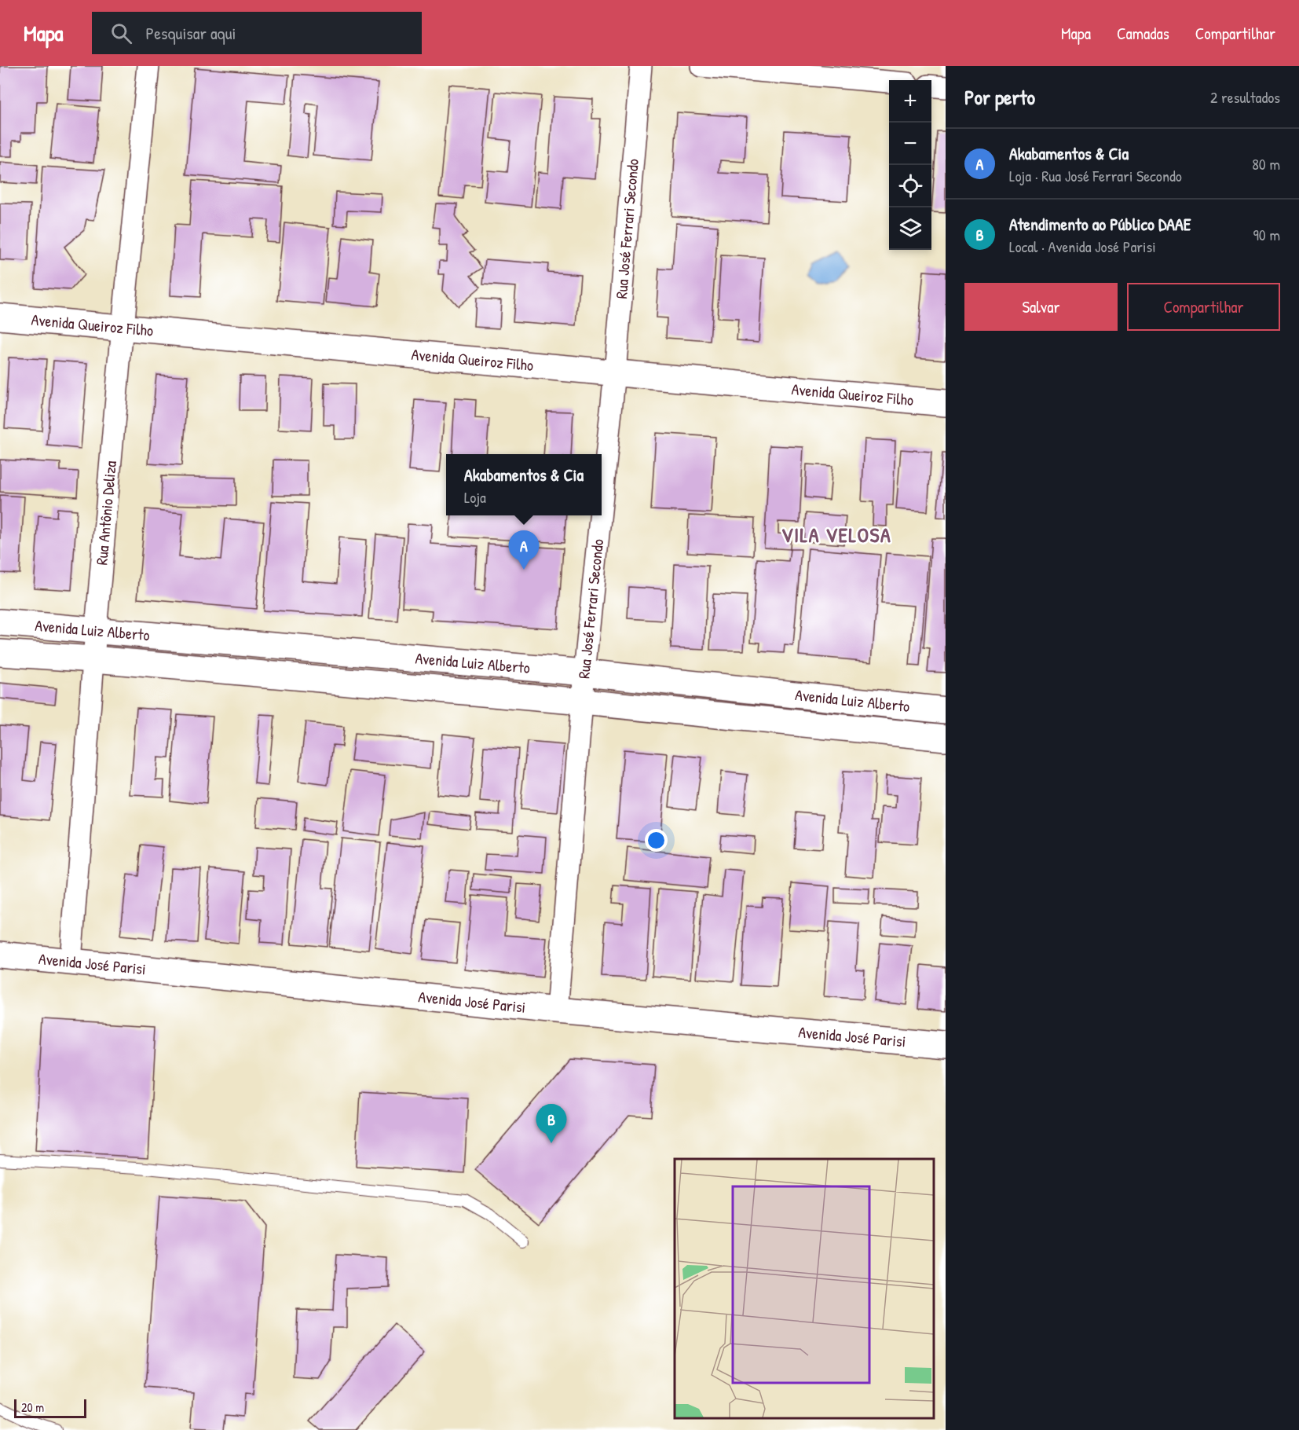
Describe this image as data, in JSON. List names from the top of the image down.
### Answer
{
  "streets": {
    "street": [
      "Rua José Ferrari Secondo",
      "Avenida Queiroz Filho",
      "Rua Antônio Deliza",
      "Avenida Luiz Alberto",
      "Avenida José Parisi"
    ]
  },
  "crossings": [
    ["Rua José Ferrari Secondo", "Avenida Queiroz Filho"],
    ["Rua José Ferrari Secondo", "Avenida Luiz Alberto"],
    ["Rua José Ferrari Secondo", "Avenida José Parisi"],
    ["Avenida Queiroz Filho", "Rua Antônio Deliza"],
    ["Rua Antônio Deliza", "Avenida Luiz Alberto"],
    ["Rua Antônio Deliza", "Avenida José Parisi"]
  ],
  "districts": ["VILA VELOSA"],
  "scale_bar": "20 m",
  "page": {
    "header": "Mapa",
    "search": "Pesquisar aqui",
    "nav": ["Mapa", "Camadas", "Compartilhar"],
    "heading": ["Por perto", "2 resultados"],
    "map_buttons": ["+", "−"],
    "list": [
      {
        "mark": "A",
        "name": "Akabamentos & Cia",
        "note": "Loja · Rua José Ferrari Secondo",
        "value": "80 m"
      },
      {
        "mark": "B",
        "name": "Atendimento ao Público DAAE",
        "note": "Local · Avenida José Parisi",
        "value": "90 m"
      }
    ],
    "buttons": ["Salvar", "Compartilhar"],
    "popup": ["Akabamentos & Cia", "Loja"],
    "pins": ["A", "B"],
    "scale": "20 m"
  }
}
